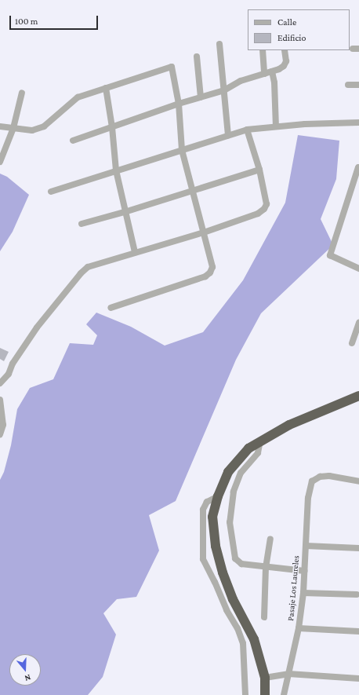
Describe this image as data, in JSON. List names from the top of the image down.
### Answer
{
  "streets": {
    "street": ["Pasaje Los Laureles"]
  },
  "legend": ["Calle", "Edificio"],
  "scale_bar": "100 m",
  "north": "bottom"
}
